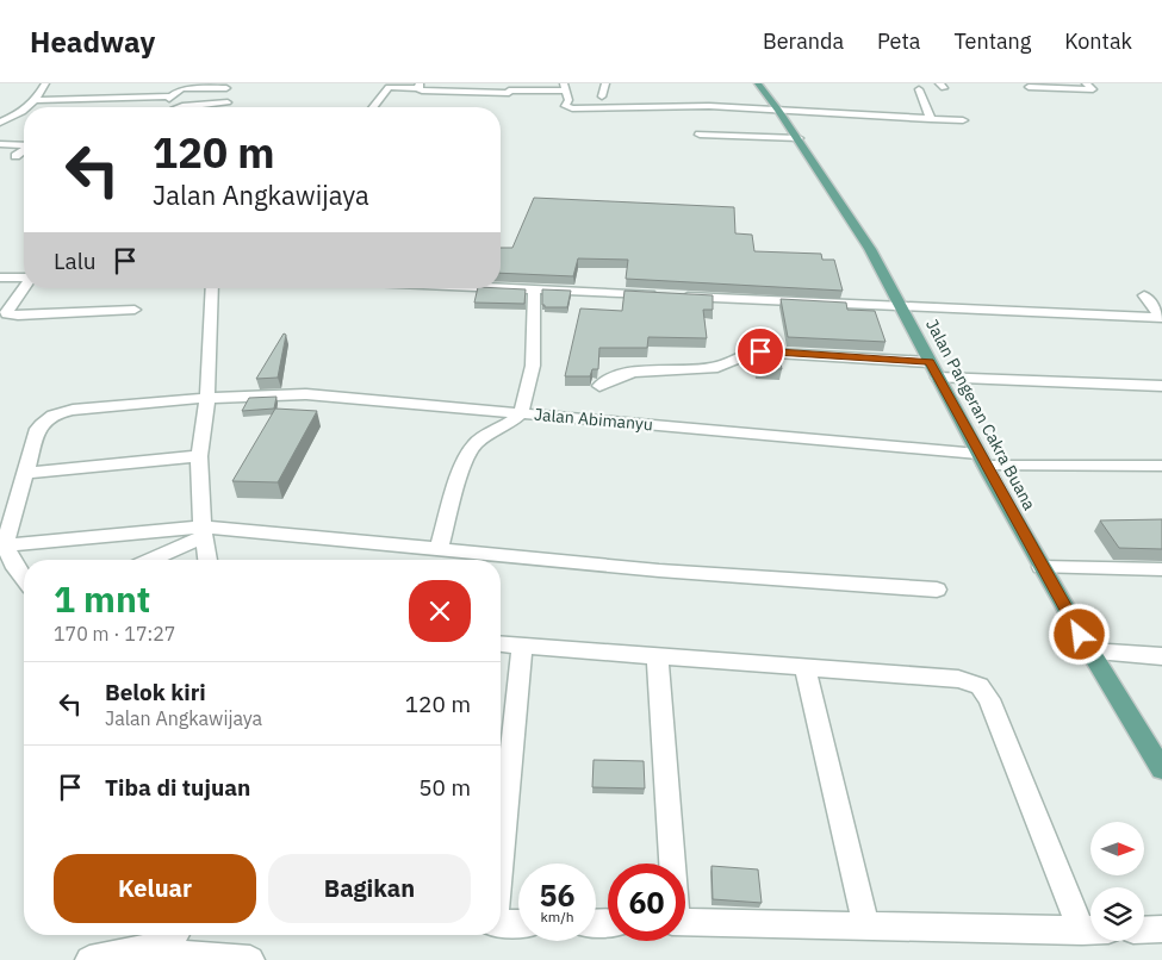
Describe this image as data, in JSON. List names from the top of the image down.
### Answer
{
  "streets": {
    "main road": ["Jalan Pangeran Cakra Buana"],
    "street": ["Jalan Abimanyu"]
  },
  "crossings": [
    ["Jalan Pangeran Cakra Buana", "Jalan Abimanyu"]
  ],
  "north": "right",
  "page": {
    "header": "Headway",
    "nav": [
      "Beranda",
      "Peta",
      "Tentang",
      "Kontak"
    ],
    "turn": ["120 m", "Jalan Angkawijaya"],
    "then": "Lalu",
    "heading": ["1 mnt", "170 m · 17:27"],
    "list": [
      {
        "name": "Belok kiri",
        "note": "Jalan Angkawijaya",
        "value": "120 m"
      },
      {
        "name": "Tiba di tujuan",
        "value": "50 m"
      }
    ],
    "buttons": ["Keluar", "Bagikan"],
    "speed": "56 km/h",
    "limit": "60"
  }
}
